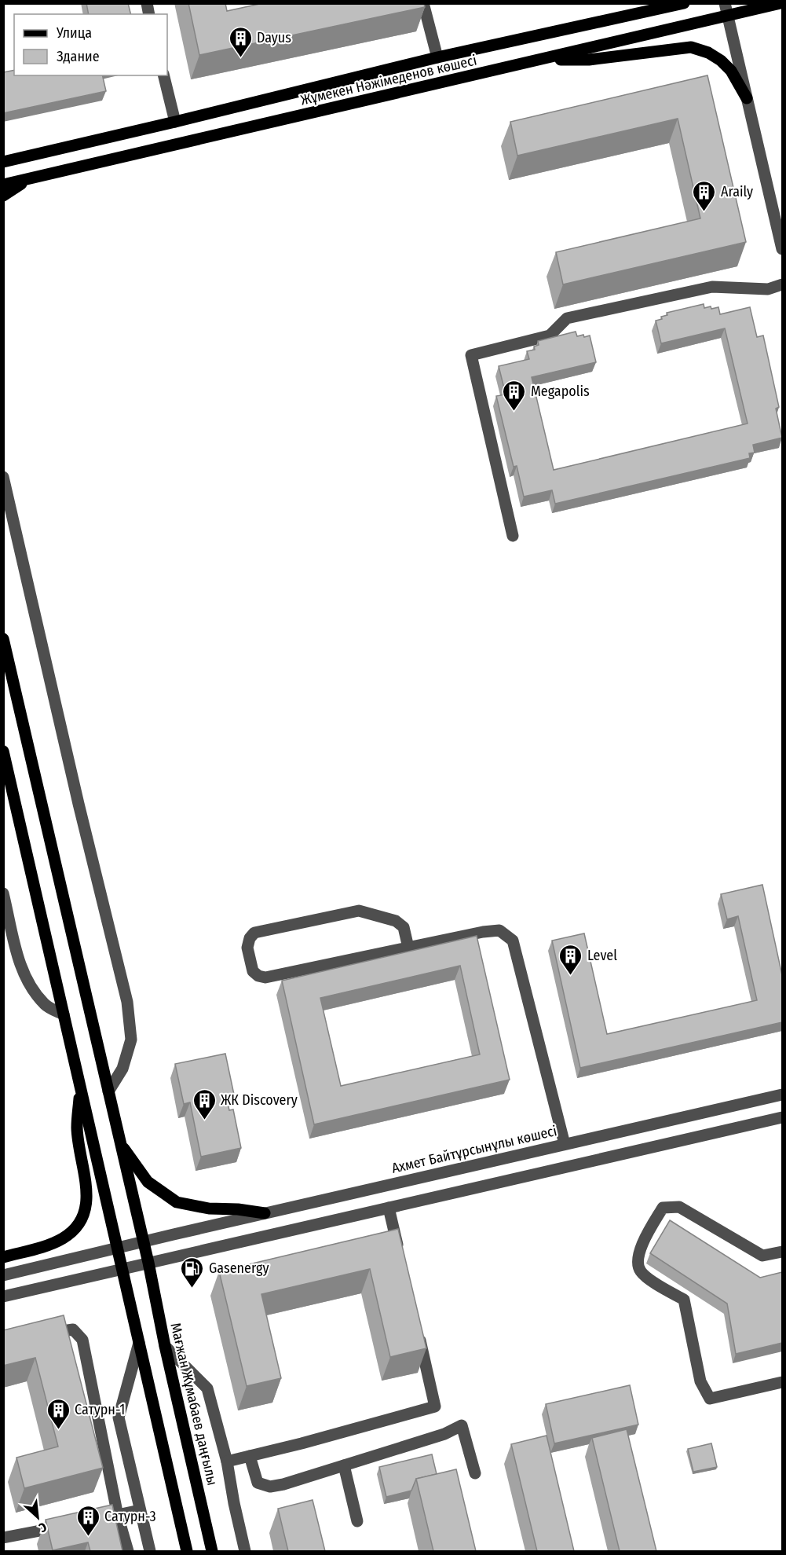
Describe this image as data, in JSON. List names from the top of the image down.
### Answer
{
  "streets": {
    "main road": ["Жұмекен Нәжімеденов көшесі", "Мағжан Жұмабаев даңғылы"],
    "street": ["Ахмет Байтұрсынұлы көшесі"]
  },
  "crossings": [
    ["Ахмет Байтұрсынұлы көшесі", "Мағжан Жұмабаев даңғылы"]
  ],
  "places": {
    "building": [
      "Dayus",
      "Araily",
      "Megapolis",
      "Level",
      "ЖК Discovery",
      "Сатурн-1",
      "Сатурн-3"
    ],
    "fuel station": ["Gasenergy"]
  },
  "legend": ["Улица", "Здание"],
  "north": "bottom right"
}
